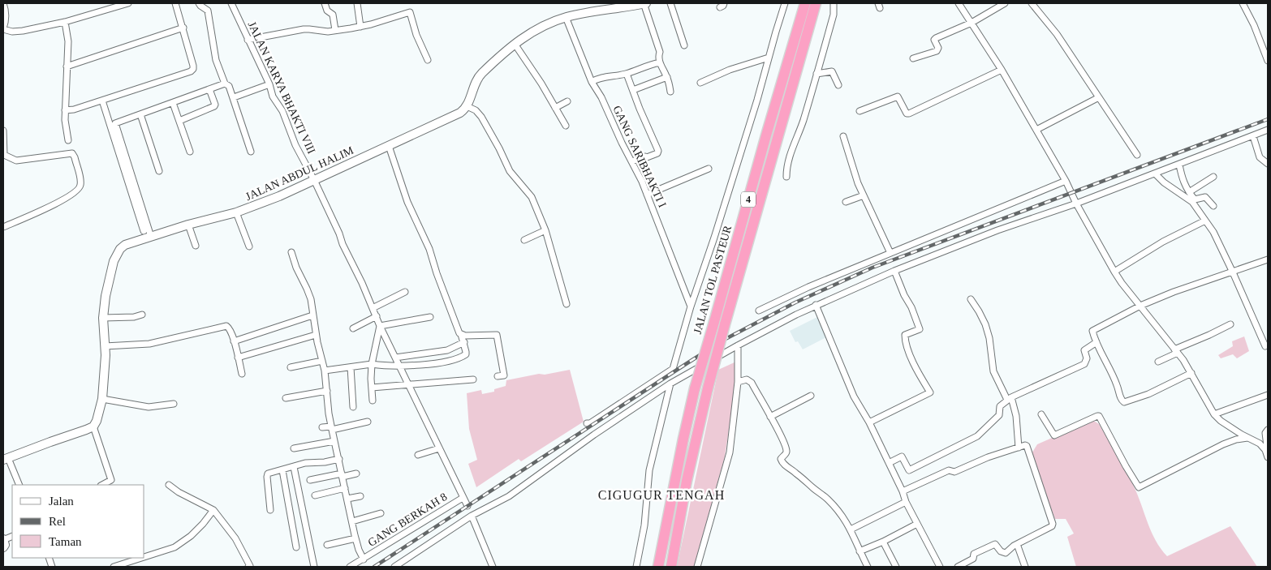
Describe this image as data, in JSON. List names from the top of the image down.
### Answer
{
  "streets": {
    "highway": ["4", "JALAN TOL PASTEUR"],
    "street": [
      "JALAN KARYA BHAKTI VIII",
      "GANG SARIBHAKTI I",
      "JALAN ABDUL HALIM",
      "GANG BERKAH 8"
    ]
  },
  "crossings": [
    ["JALAN KARYA BHAKTI VIII", "JALAN ABDUL HALIM"],
    ["JALAN KARYA BHAKTI VIII", "GANG BERKAH 8"]
  ],
  "districts": ["CIGUGUR TENGAH"],
  "legend": ["Jalan", "Rel", "Taman"]
}
